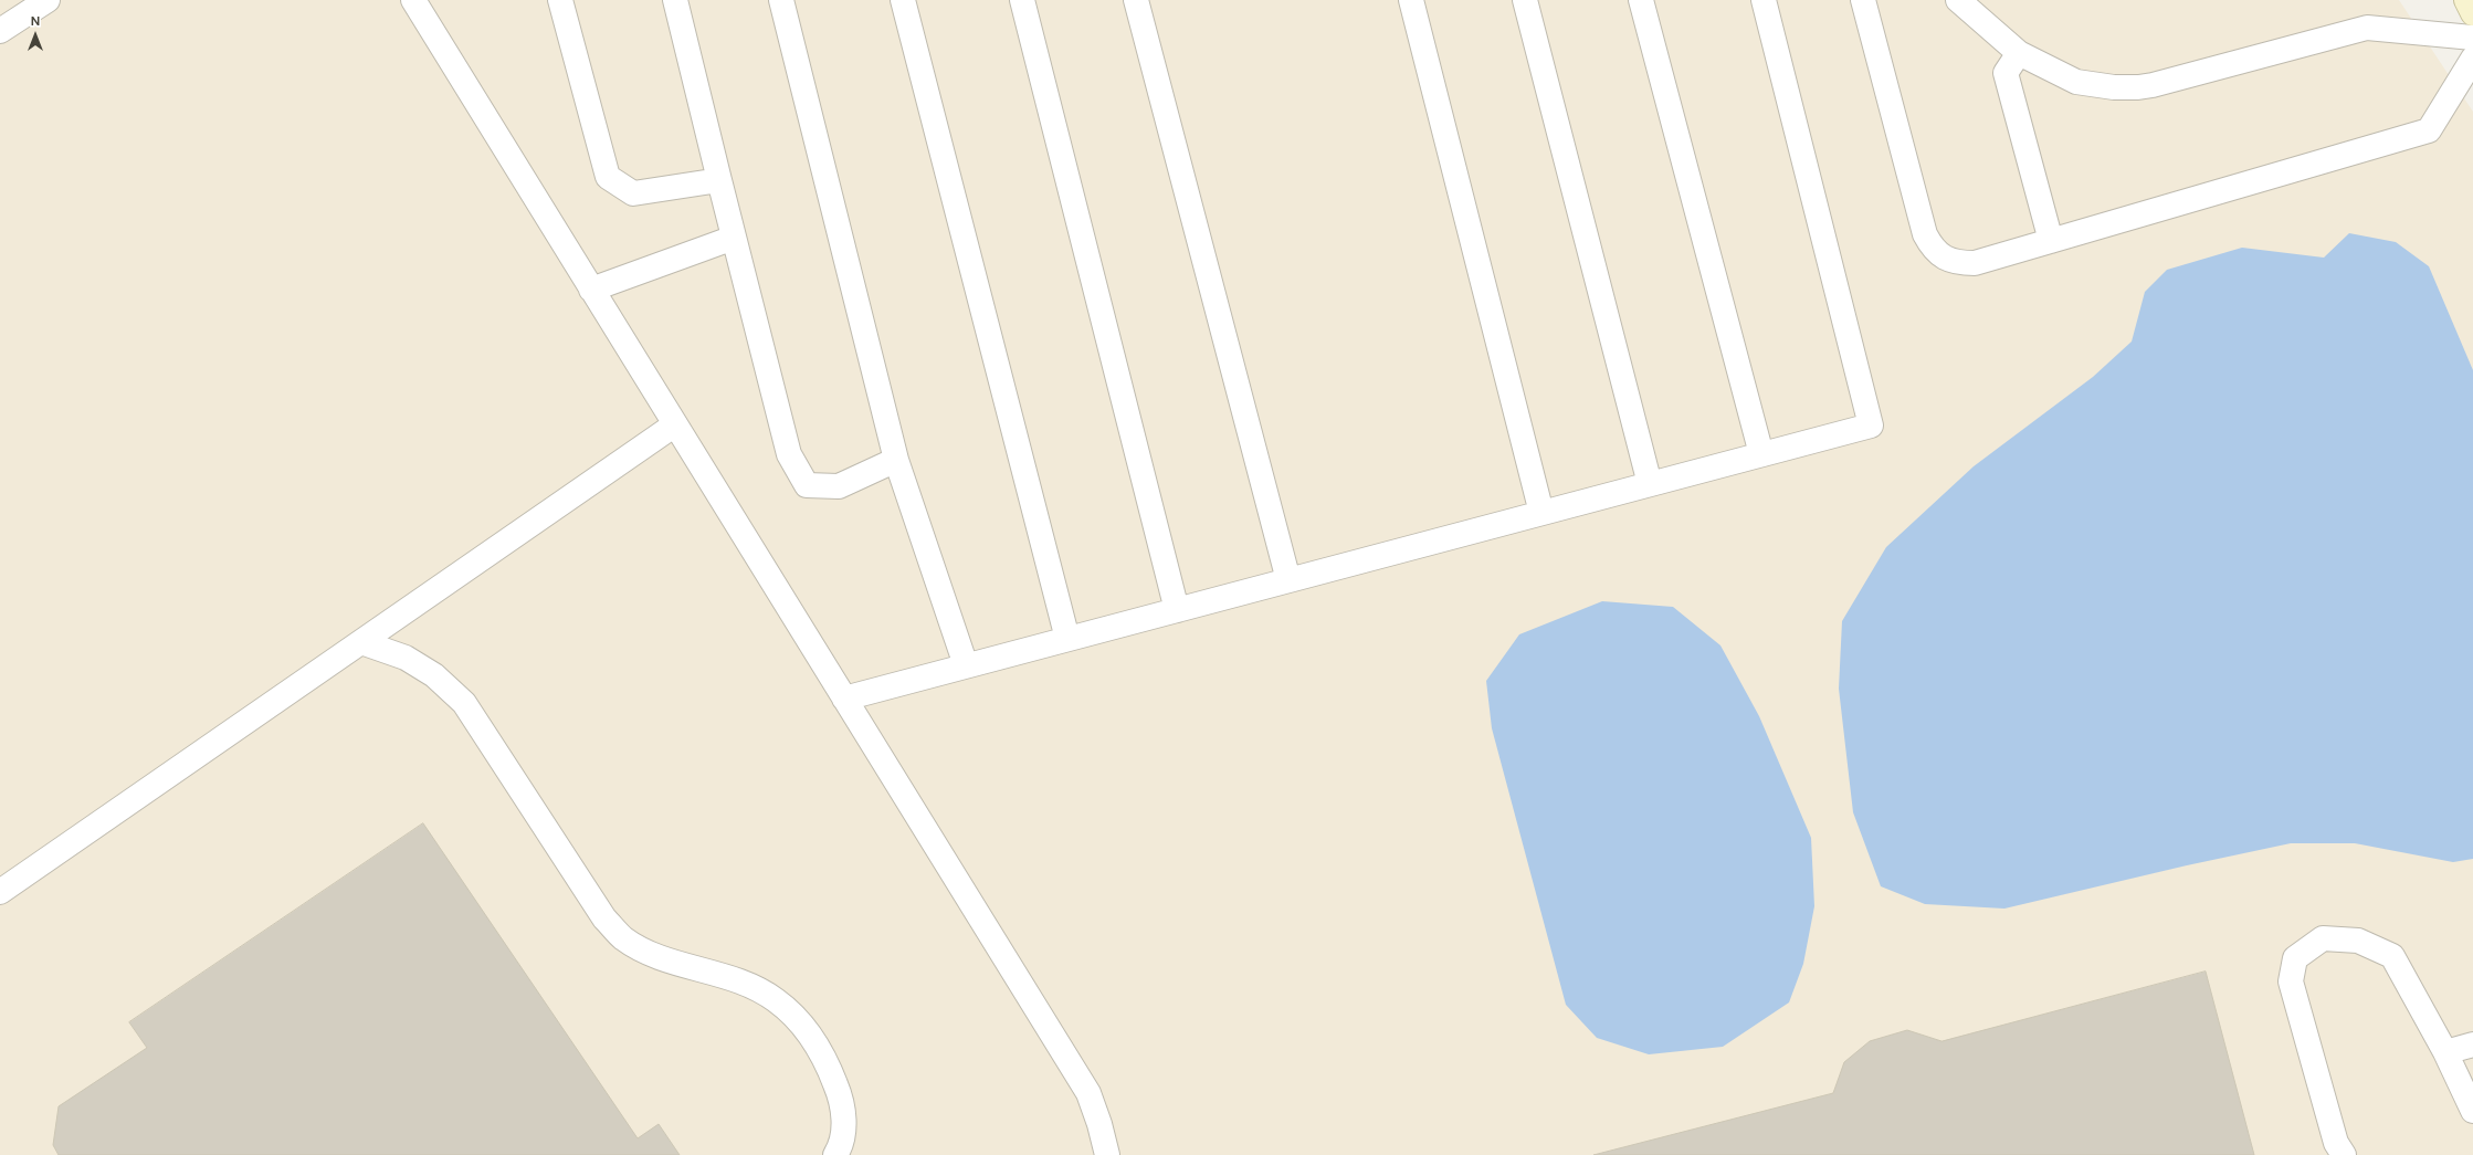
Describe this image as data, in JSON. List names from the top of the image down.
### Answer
{
  "north": "top"
}
